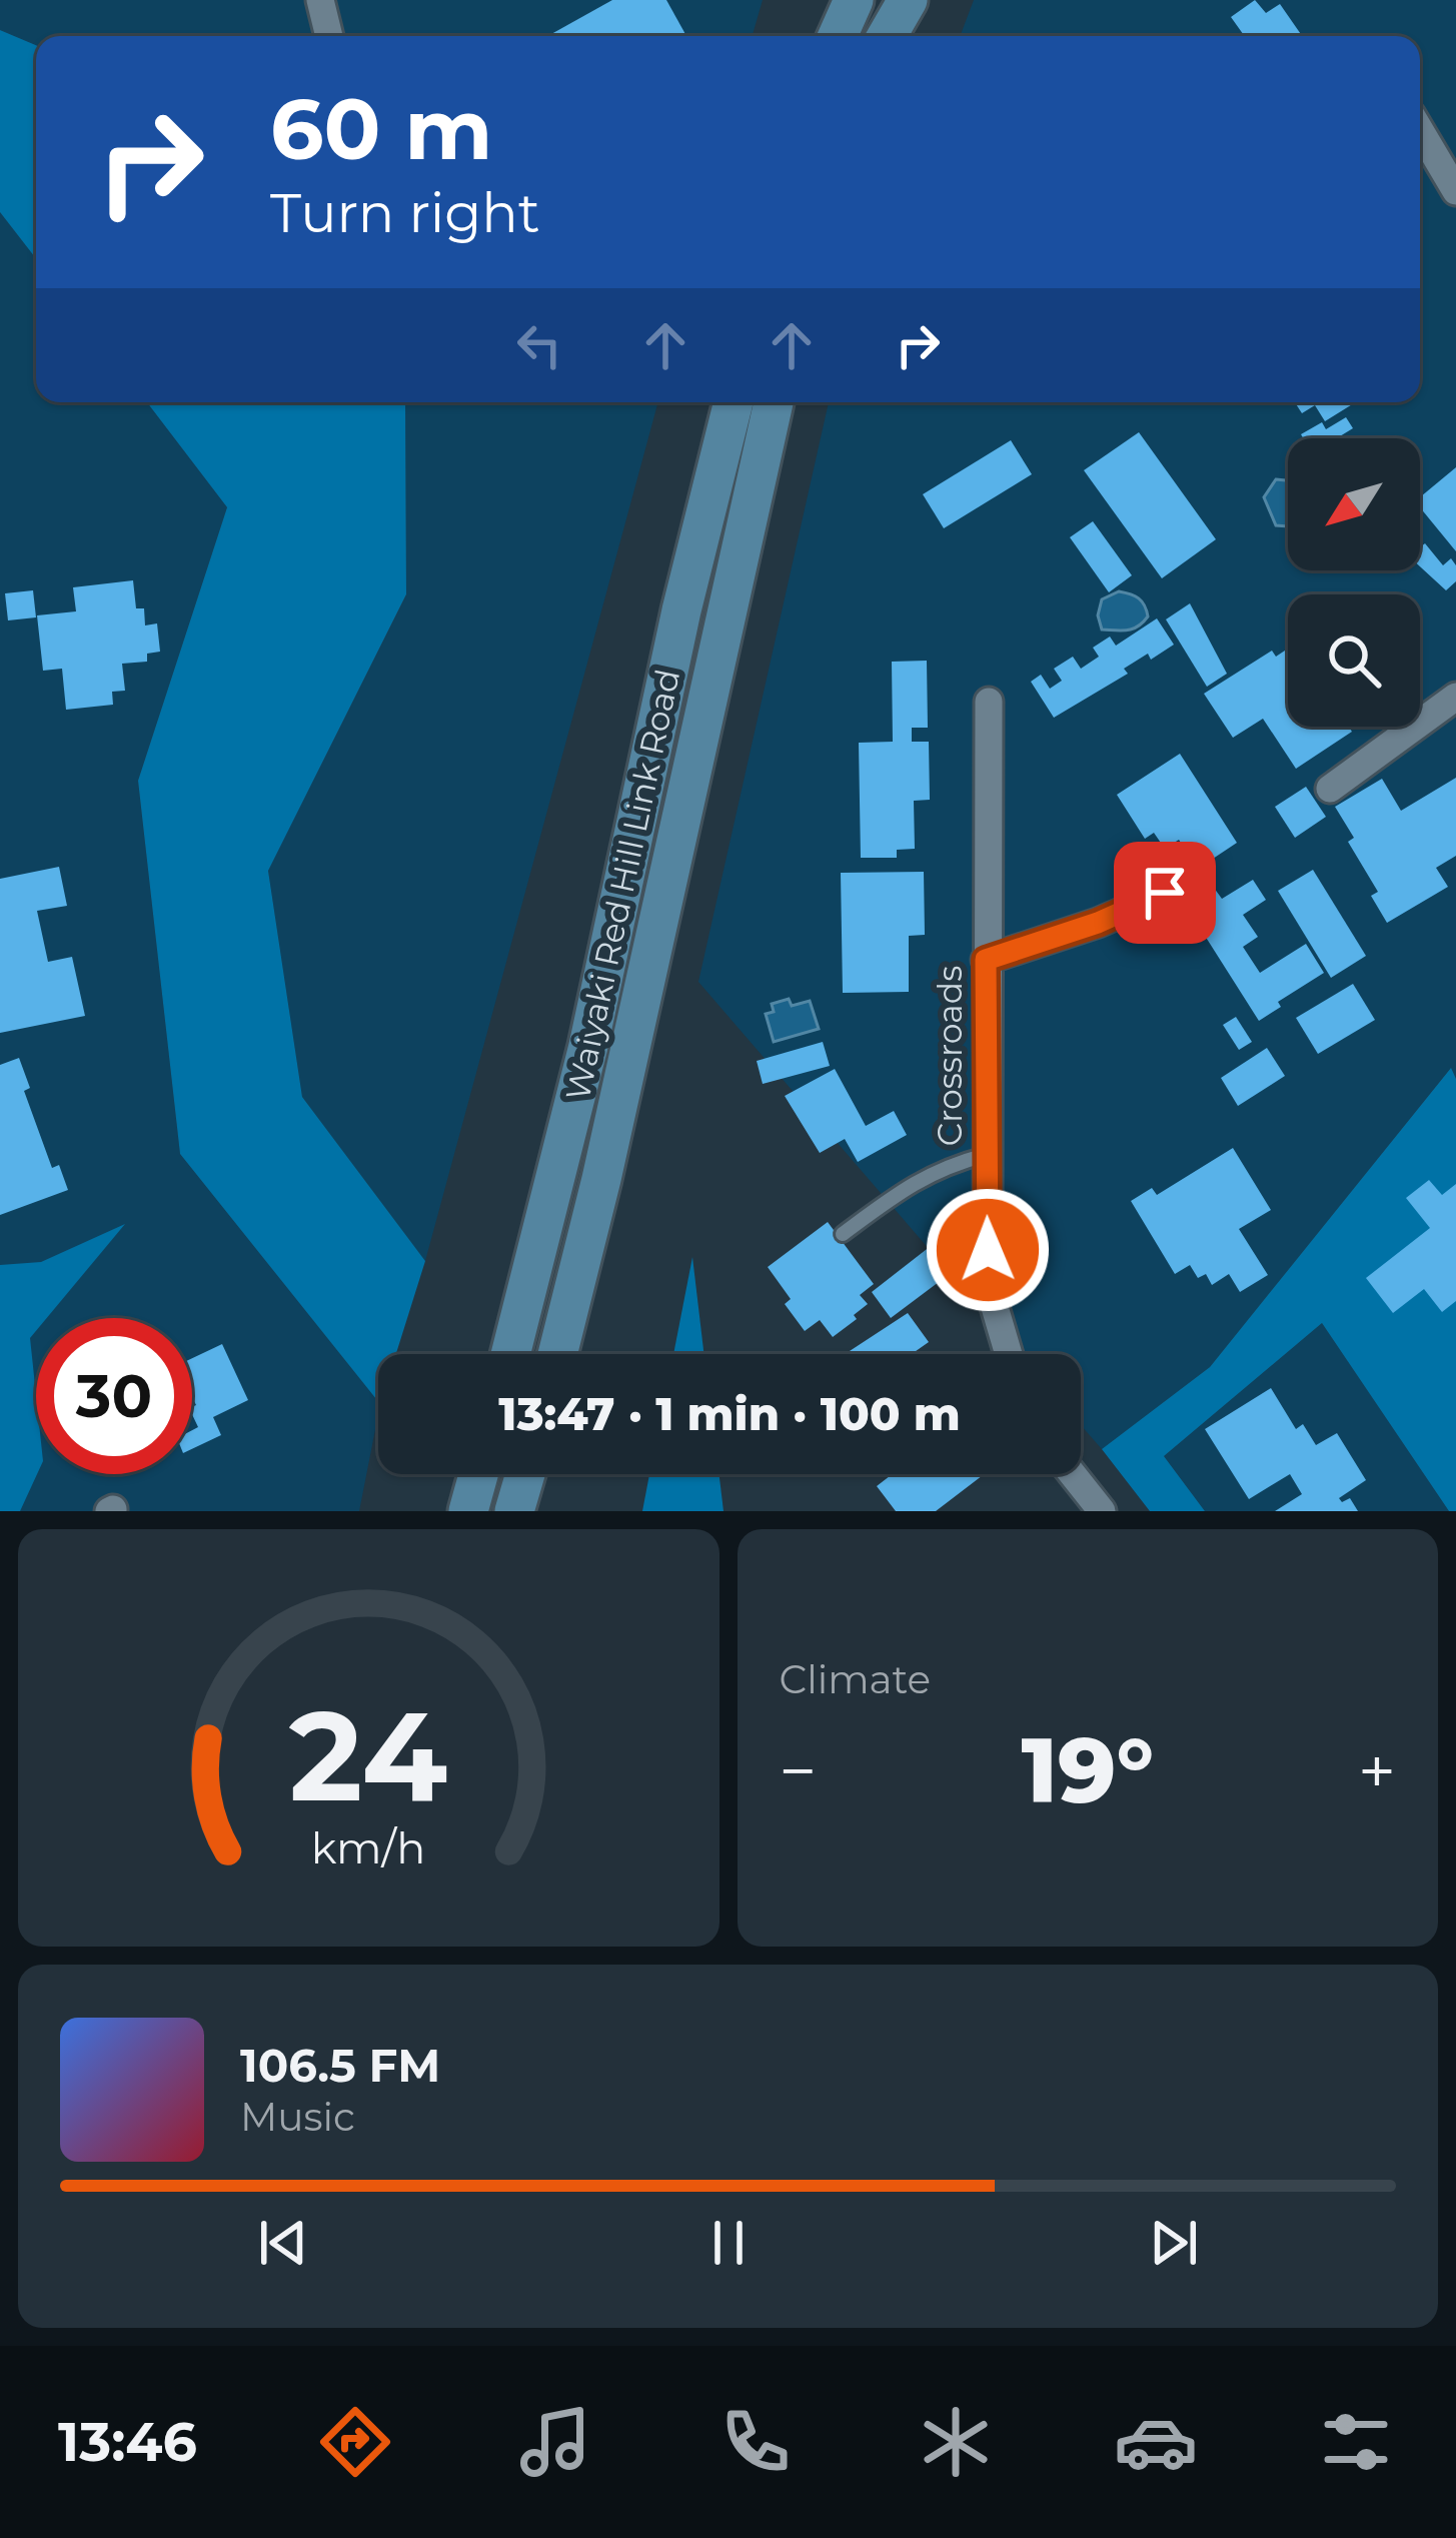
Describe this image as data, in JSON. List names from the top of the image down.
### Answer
{
  "streets": {
    "main road": ["Waiyaki Red Hill Link Road"],
    "street": ["Crossroads"]
  },
  "north": "bottom left",
  "page": {
    "turn": ["60 m", "Turn right"],
    "limit": "30",
    "trip": "13:47 · 1 min · 100 m",
    "tile": "Climate",
    "heat": ["−", "19°", "+"],
    "song": ["106.5 FM", "Music"],
    "tabs": "13:46",
    "gauge": ["24", "km/h"]
  }
}
